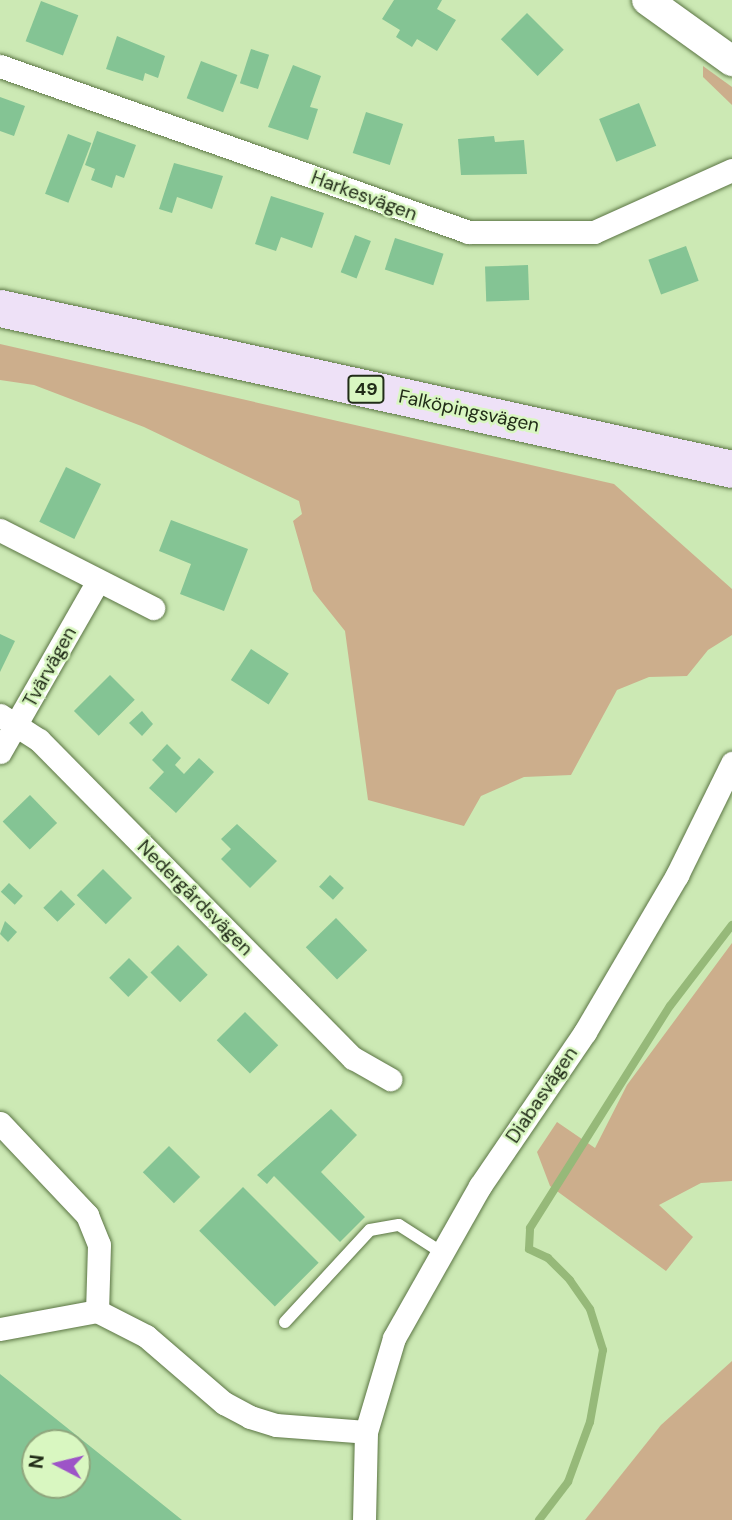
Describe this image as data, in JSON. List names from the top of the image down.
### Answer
{
  "streets": {
    "main road": ["49", "Falköpingsvägen"],
    "street": [
      "Harkesvägen",
      "Tvärvägen",
      "Nedergårdsvägen",
      "Diabasvägen"
    ]
  },
  "crossings": [
    ["Tvärvägen", "Nedergårdsvägen"]
  ],
  "north": "left"
}
